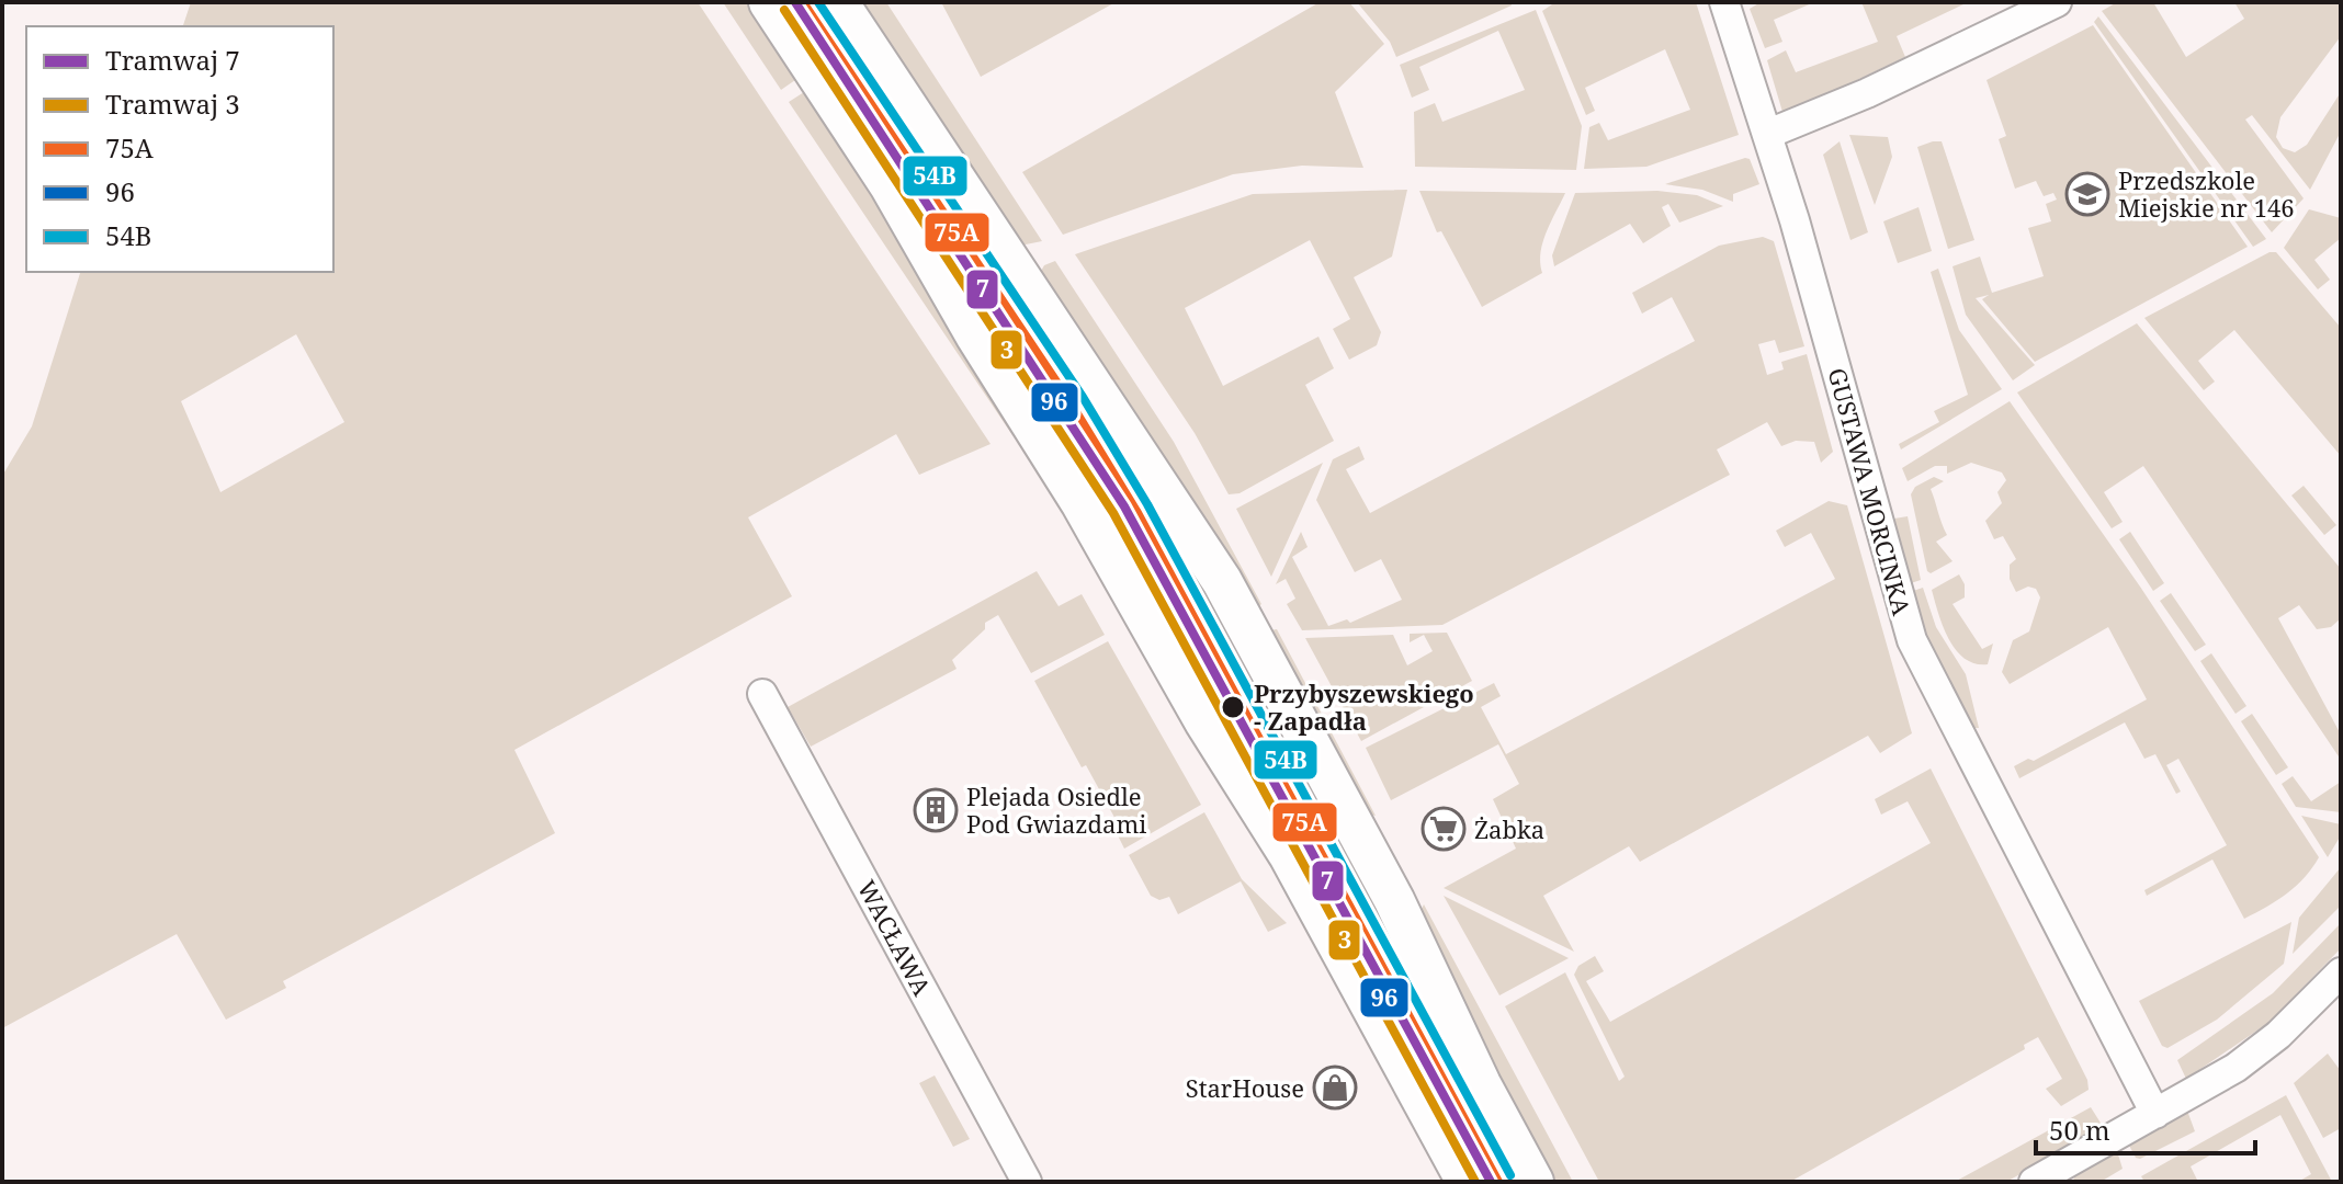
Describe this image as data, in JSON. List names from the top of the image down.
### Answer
{
  "streets": {
    "street": ["GUSTAWA MORCINKA", "WACŁAWA"]
  },
  "places": {
    "school or university": ["Przedszkole Miejskie nr 146"],
    "other": ["Przybyszewskiego - Zapadła"],
    "building": ["Plejada Osiedle Pod Gwiazdami"],
    "supermarket": ["Żabka"],
    "shop": ["StarHouse"]
  },
  "lines": [
    "tram line 7",
    "transit line 75A",
    "transit line 54B",
    "tram line 3",
    "transit line 96"
  ],
  "legend": [
    "Tramwaj 7",
    "Tramwaj 3",
    "75A",
    "96",
    "54B"
  ],
  "scale_bar": "50 m"
}
